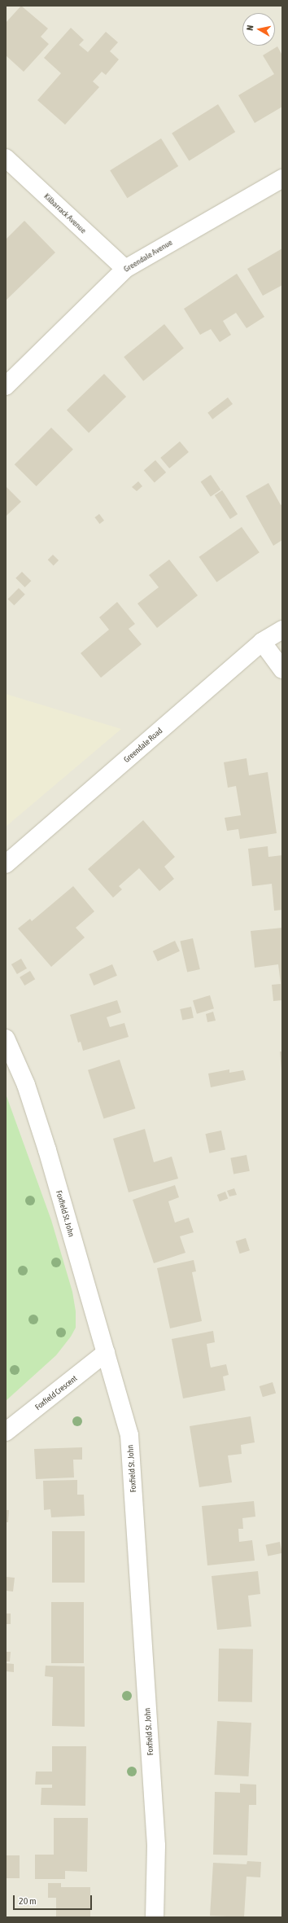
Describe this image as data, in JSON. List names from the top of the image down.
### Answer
{
  "streets": {
    "street": [
      "Kilbarrack Avenue",
      "Greendale Avenue",
      "Greendale Road",
      "Foxfield St. John",
      "Foxfield Crescent"
    ]
  },
  "crossings": [
    ["Kilbarrack Avenue", "Greendale Avenue"],
    ["Foxfield St. John", "Foxfield Crescent"]
  ],
  "scale_bar": "20 m",
  "north": "left"
}
